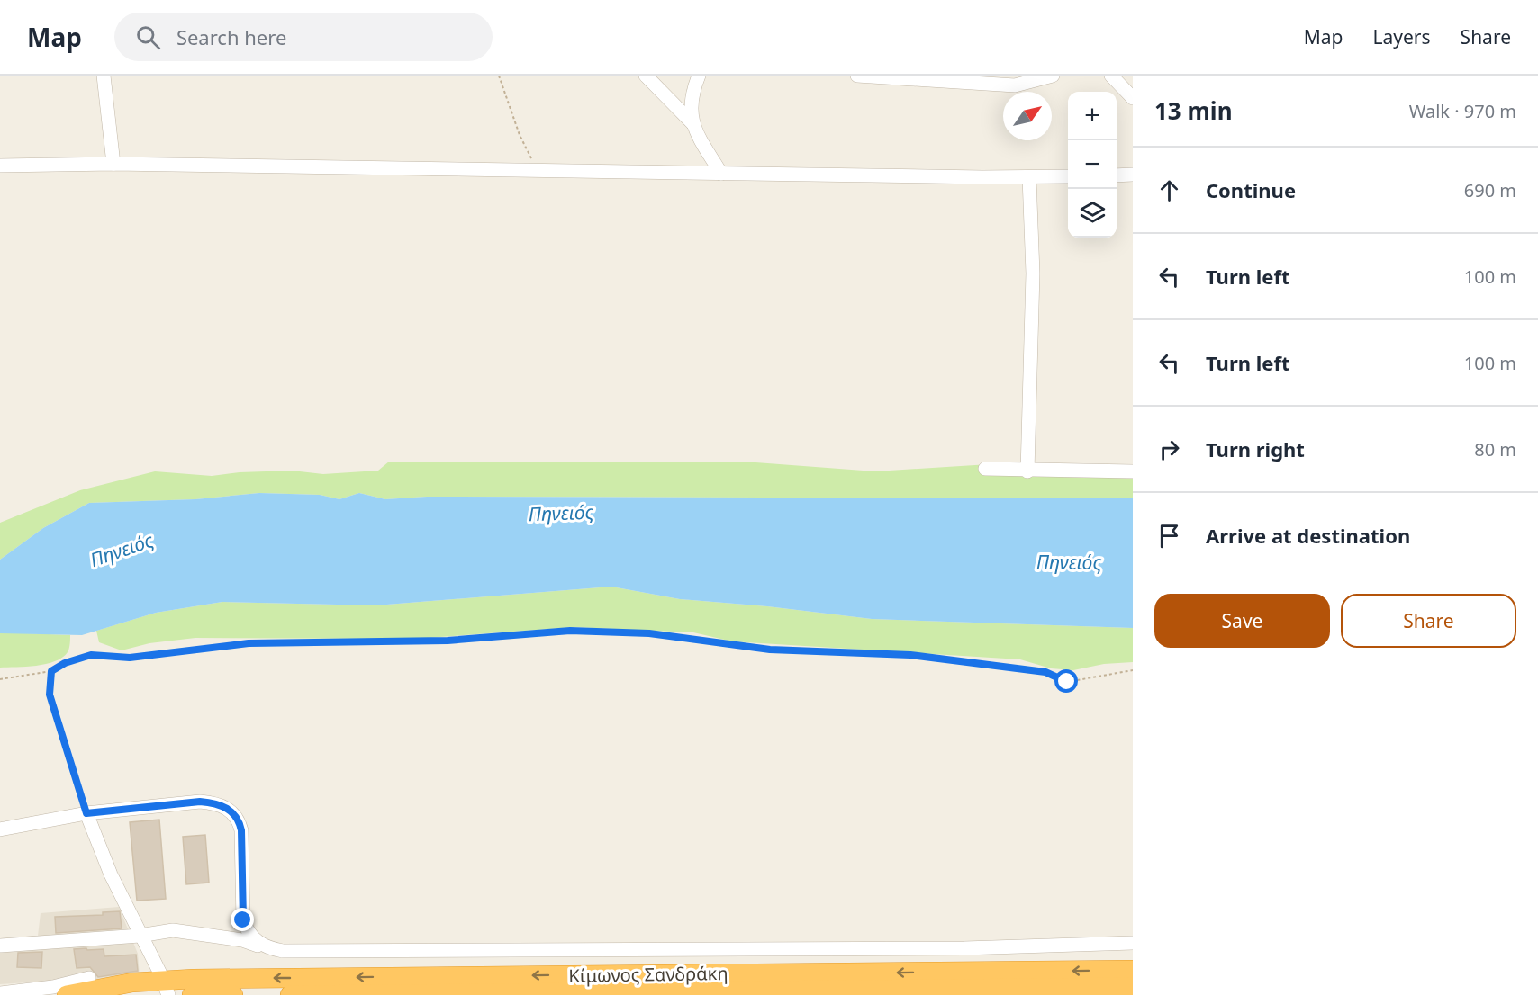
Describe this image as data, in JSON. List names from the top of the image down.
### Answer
{
  "streets": {
    "highway": ["Κίμωνος Σανδράκη"]
  },
  "water": ["Πηνειός"],
  "north": "top right",
  "page": {
    "header": "Map",
    "search": "Search here",
    "nav": ["Map", "Layers", "Share"],
    "heading": ["13 min", "Walk · 970 m"],
    "map_buttons": ["+", "−"],
    "list": [
      ["Continue", "690 m"],
      ["Turn left", "100 m"],
      ["Turn left", "100 m"],
      ["Turn right", "80 m"],
      "Arrive at destination"
    ],
    "buttons": ["Save", "Share"]
  }
}
